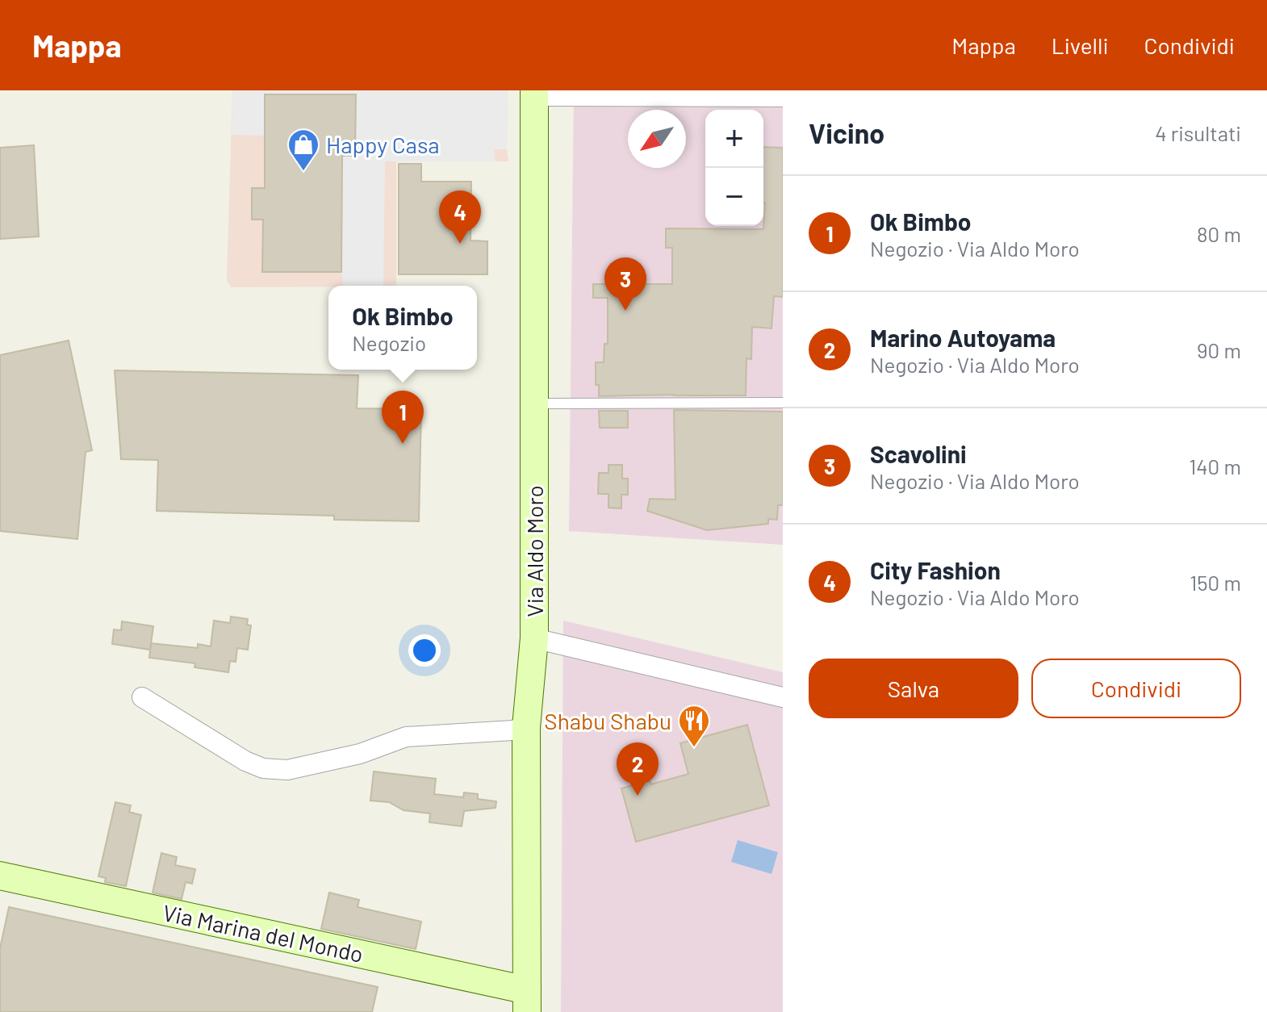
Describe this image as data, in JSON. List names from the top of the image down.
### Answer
{
  "streets": {
    "main road": ["Via Aldo Moro", "Via Marina del Mondo"]
  },
  "crossings": [
    ["Via Aldo Moro", "Via Marina del Mondo"]
  ],
  "places": {
    "shop": ["Happy Casa"],
    "restaurant": ["Shabu Shabu"]
  },
  "north": "bottom left",
  "page": {
    "header": "Mappa",
    "nav": ["Mappa", "Livelli", "Condividi"],
    "heading": ["Vicino", "4 risultati"],
    "map_buttons": ["+", "−"],
    "list": [
      {
        "mark": "1",
        "name": "Ok Bimbo",
        "note": "Negozio · Via Aldo Moro",
        "value": "80 m"
      },
      {
        "mark": "2",
        "name": "Marino Autoyama",
        "note": "Negozio · Via Aldo Moro",
        "value": "90 m"
      },
      {
        "mark": "3",
        "name": "Scavolini",
        "note": "Negozio · Via Aldo Moro",
        "value": "140 m"
      },
      {
        "mark": "4",
        "name": "City Fashion",
        "note": "Negozio · Via Aldo Moro",
        "value": "150 m"
      }
    ],
    "pins": [
      "4",
      "3",
      "1",
      "2"
    ],
    "popup": ["Ok Bimbo", "Negozio"],
    "buttons": ["Salva", "Condividi"]
  }
}
